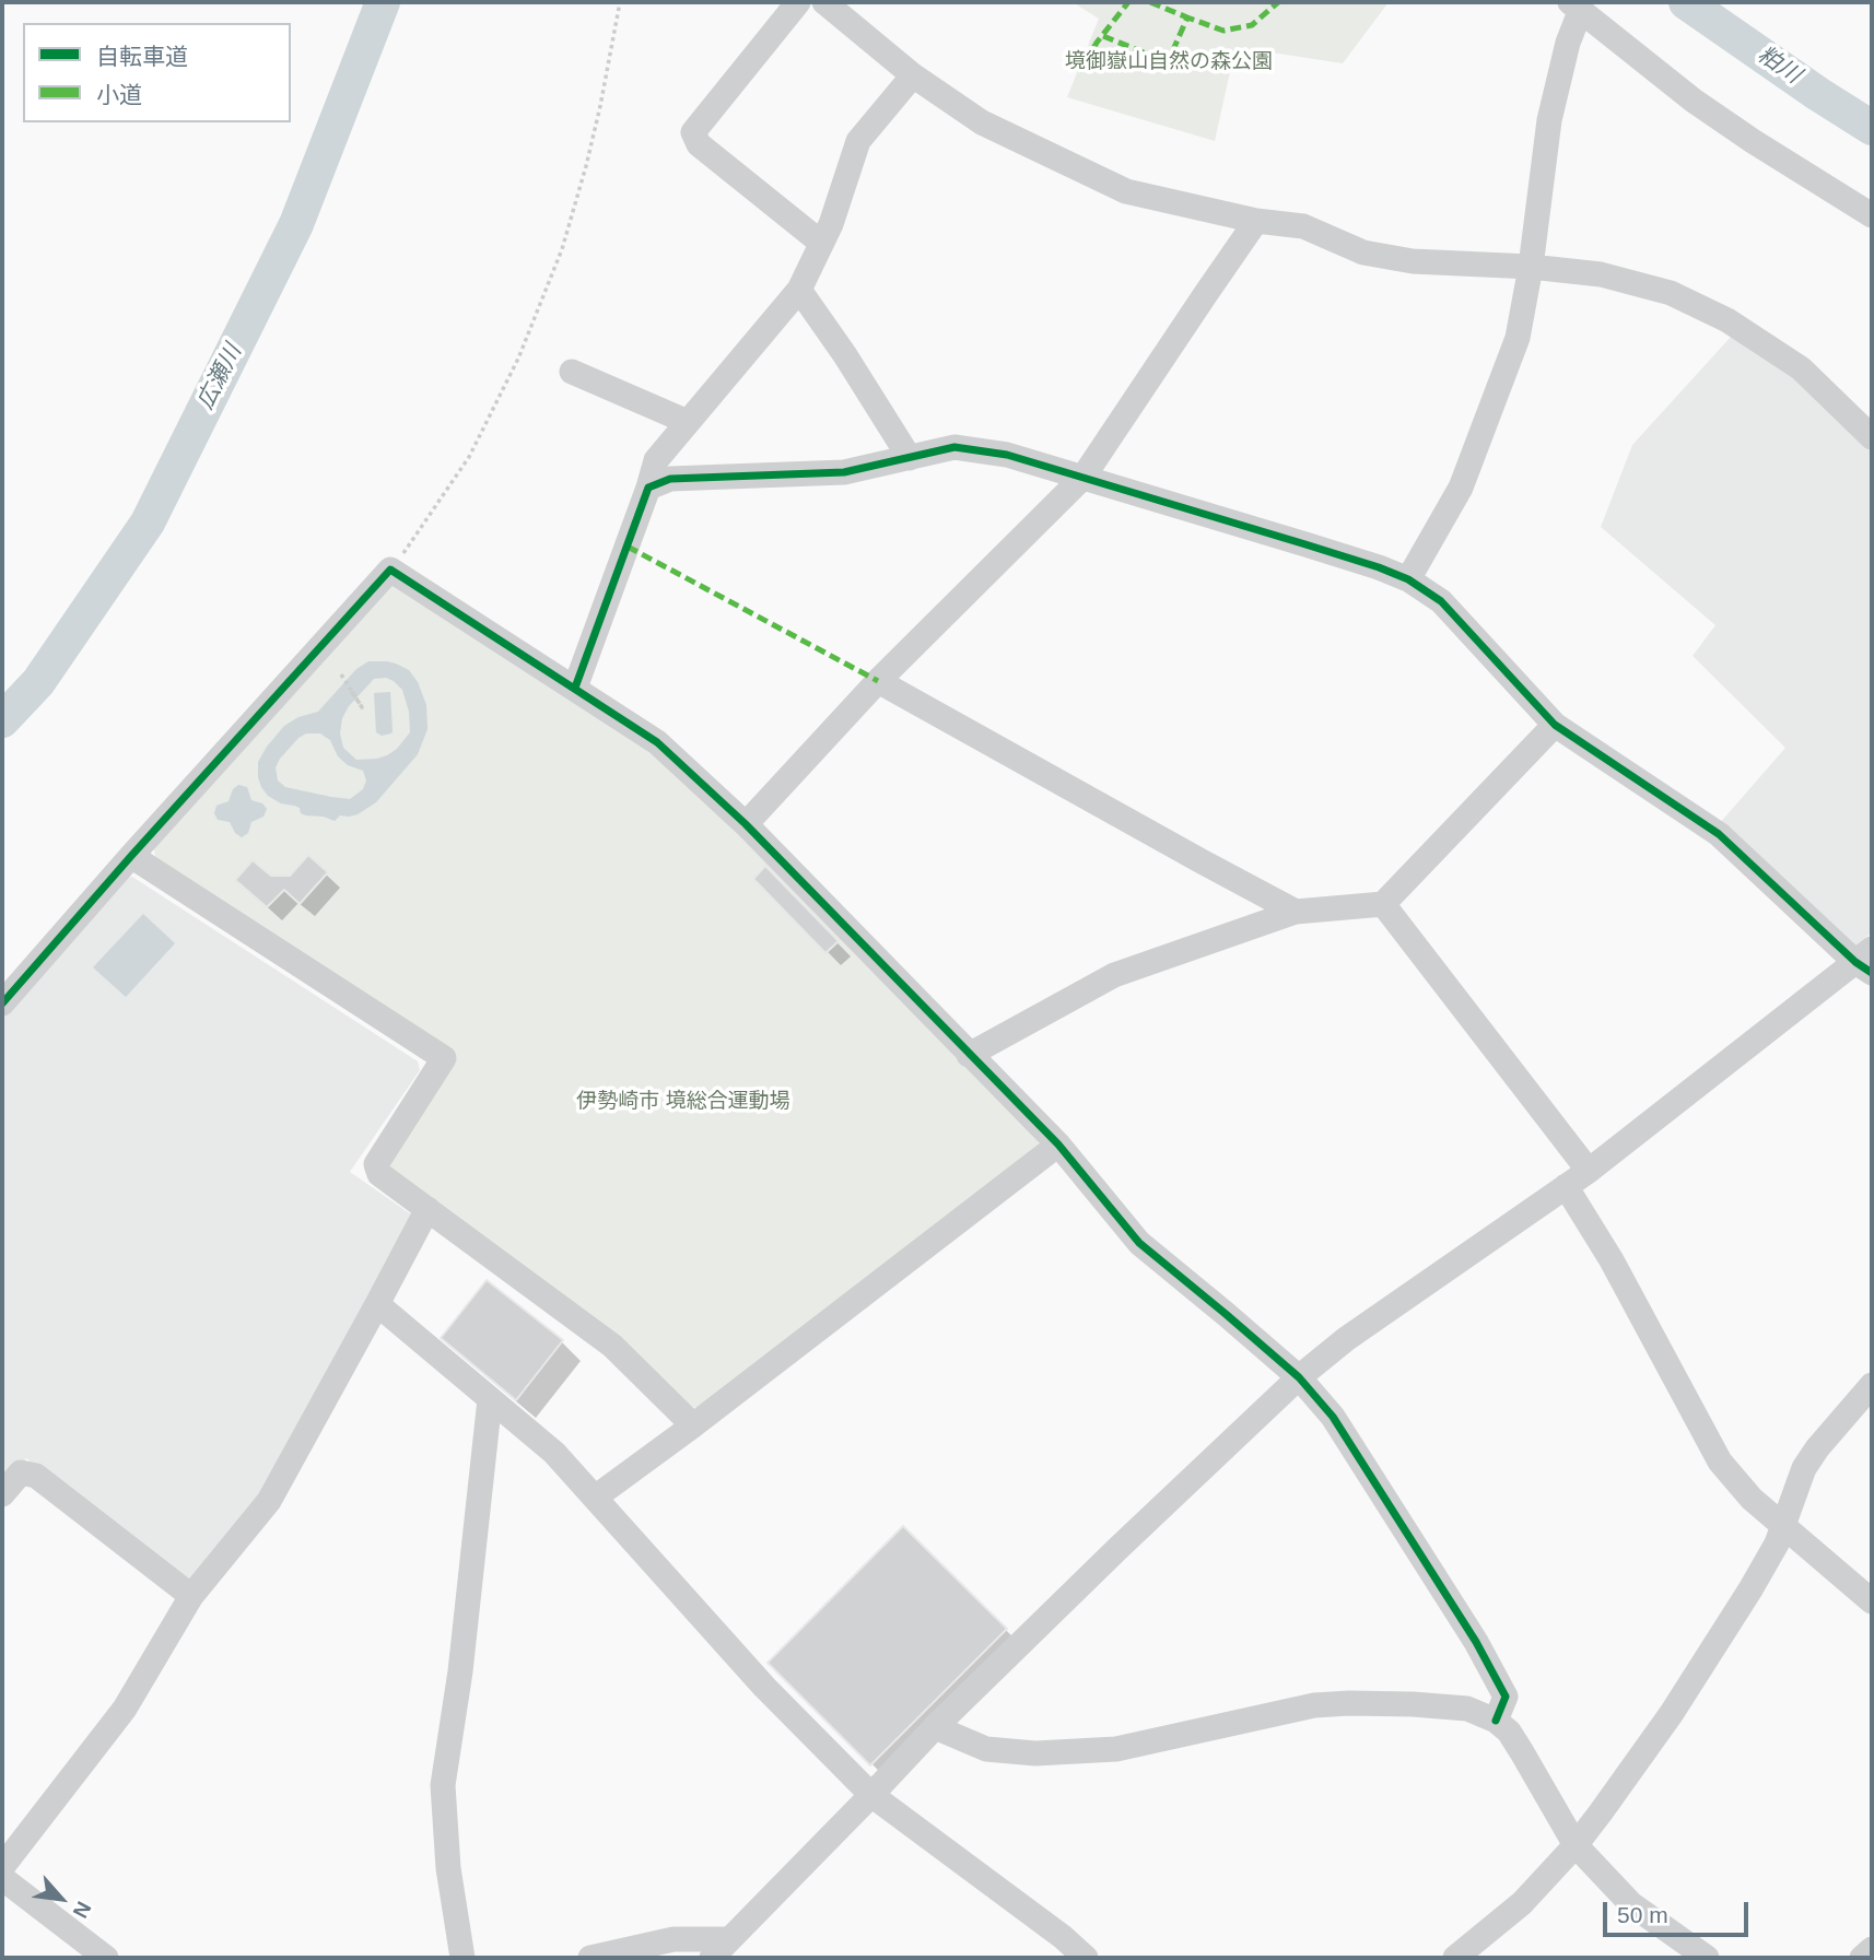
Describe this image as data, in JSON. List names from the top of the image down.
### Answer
{
  "water": ["粕川", "広瀬川"],
  "parks": ["境御嶽山自然の森公園", "伊勢崎市 境総合運動場"],
  "legend": ["自転車道", "小道"],
  "scale_bar": "50 m",
  "north": "bottom right"
}
